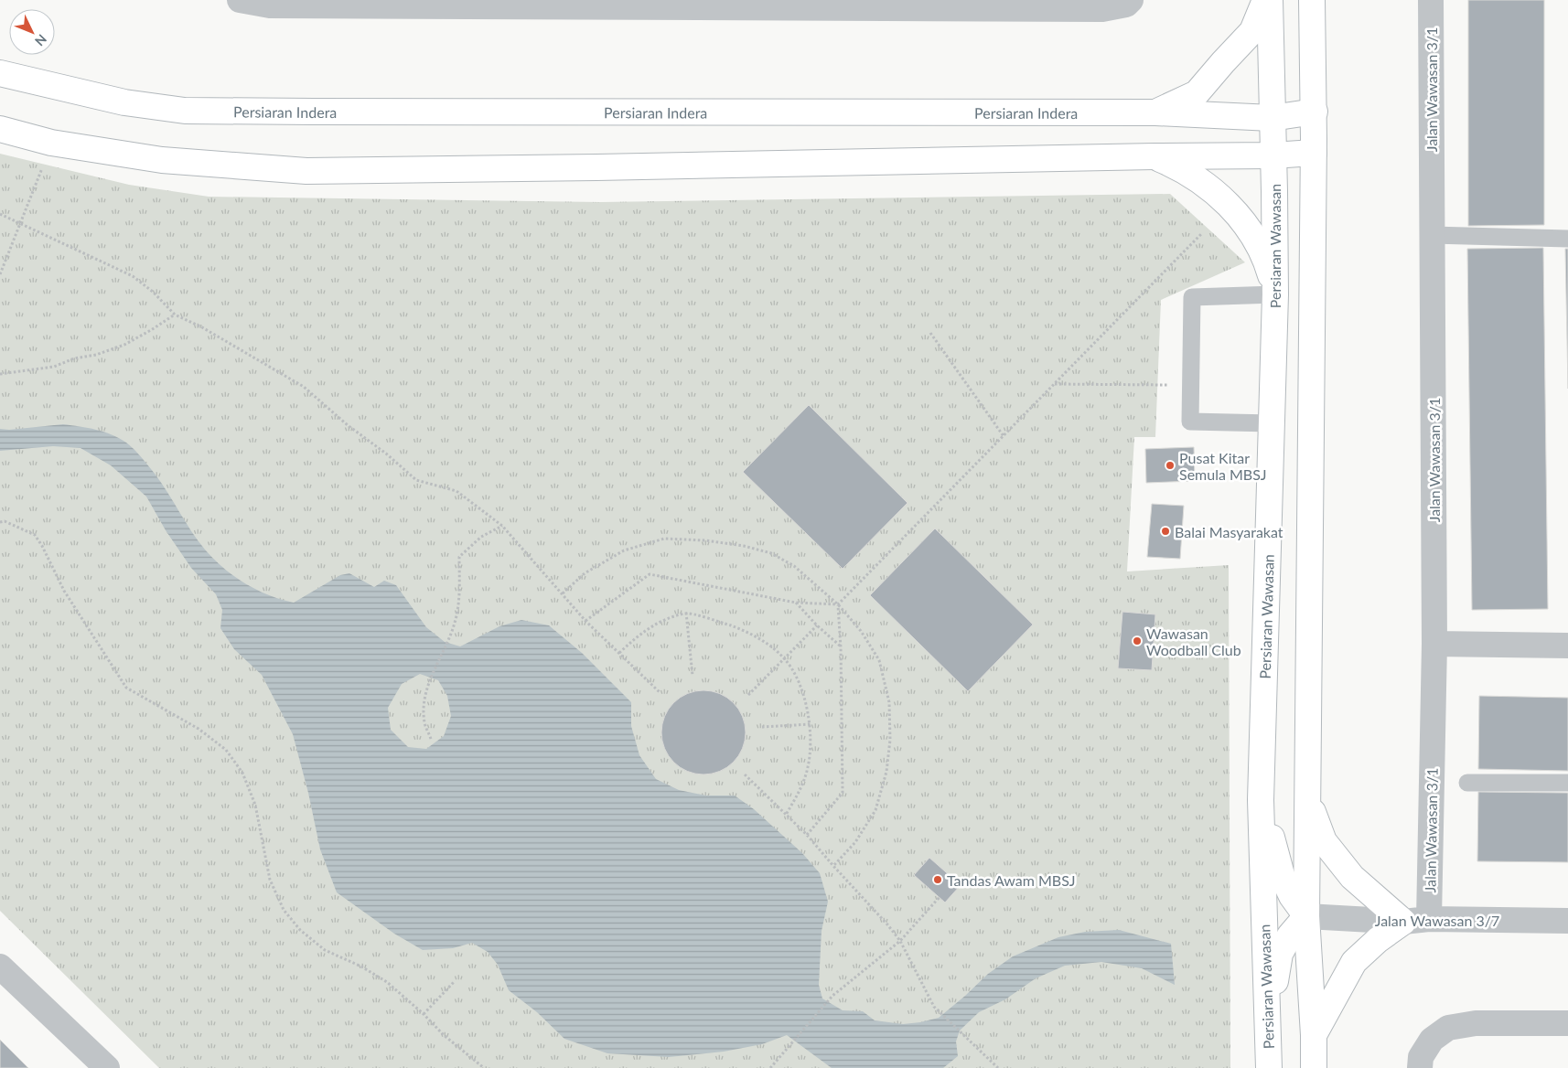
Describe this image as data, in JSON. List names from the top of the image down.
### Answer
{
  "streets": {
    "main road": ["Persiaran Indera", "Persiaran Wawasan"],
    "street": ["Jalan Wawasan 3/1", "Jalan Wawasan 3/7"]
  },
  "crossings": [
    ["Jalan Wawasan 3/1", "Jalan Wawasan 3/7"],
    ["Persiaran Indera", "Persiaran Wawasan"]
  ],
  "places": [
    "Pusat Kitar Semula MBSJ",
    "Balai Masyarakat",
    "Wawasan Woodball Club",
    "Tandas Awam MBSJ"
  ],
  "north": "bottom right"
}
